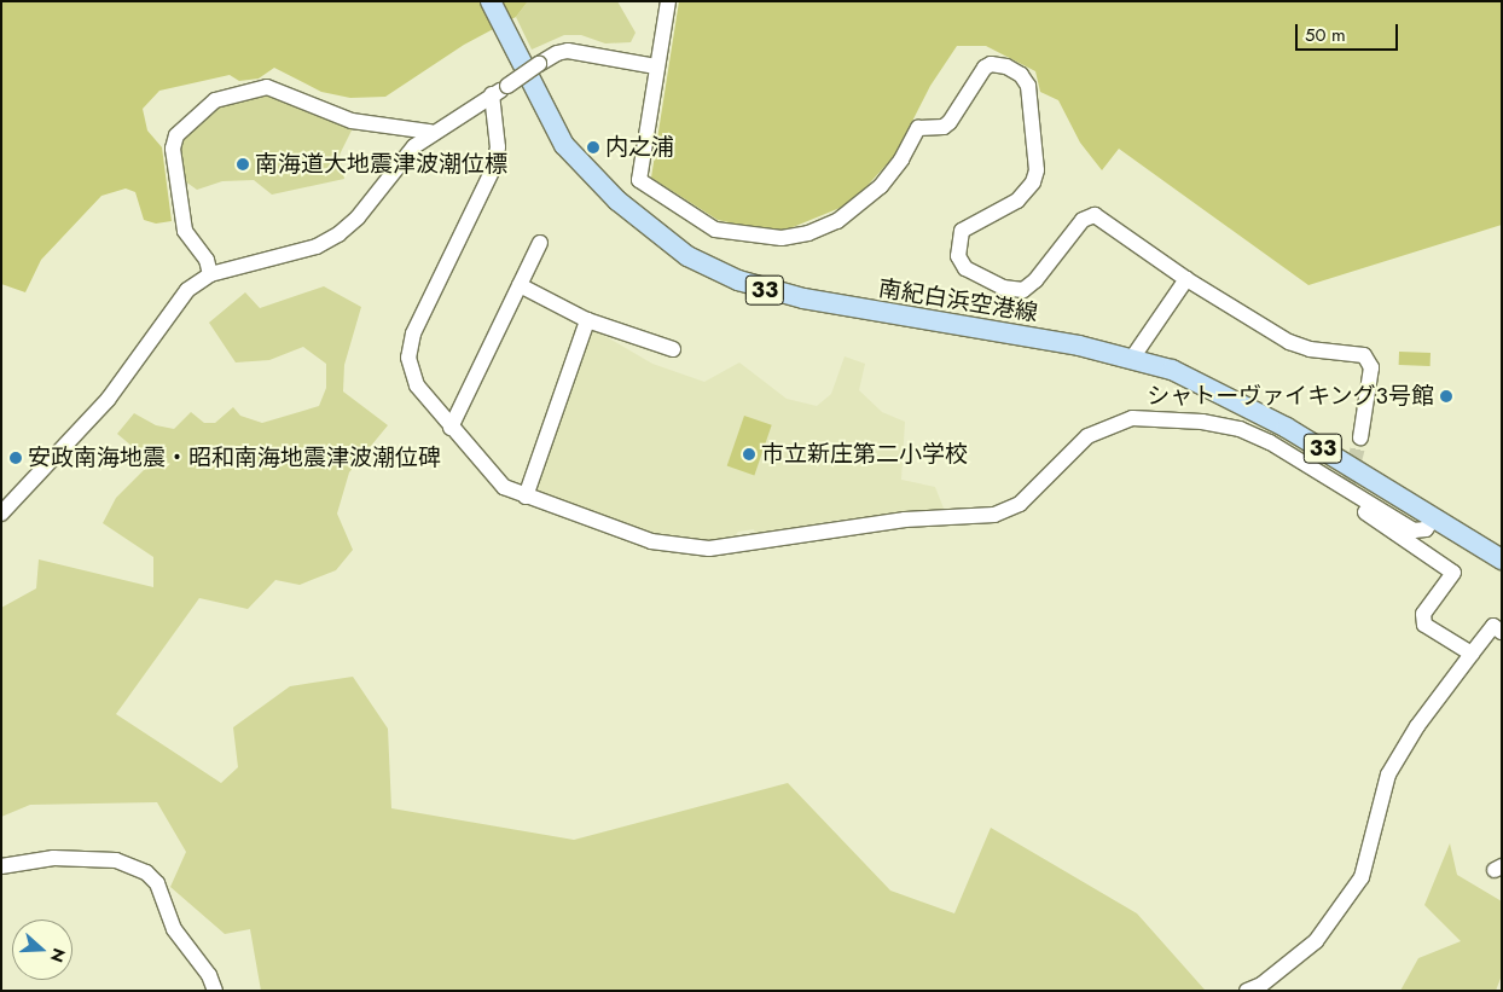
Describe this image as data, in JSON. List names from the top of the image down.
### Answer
{
  "streets": {
    "main road": ["33", "南紀白浜空港線"]
  },
  "places": [
    "内之浦",
    "南海道大地震津波潮位標",
    "シャトーヴァイキング3号館",
    "市立新庄第二小学校",
    "安政南海地震・昭和南海地震津波潮位碑"
  ],
  "scale_bar": "50 m",
  "north": "right"
}
